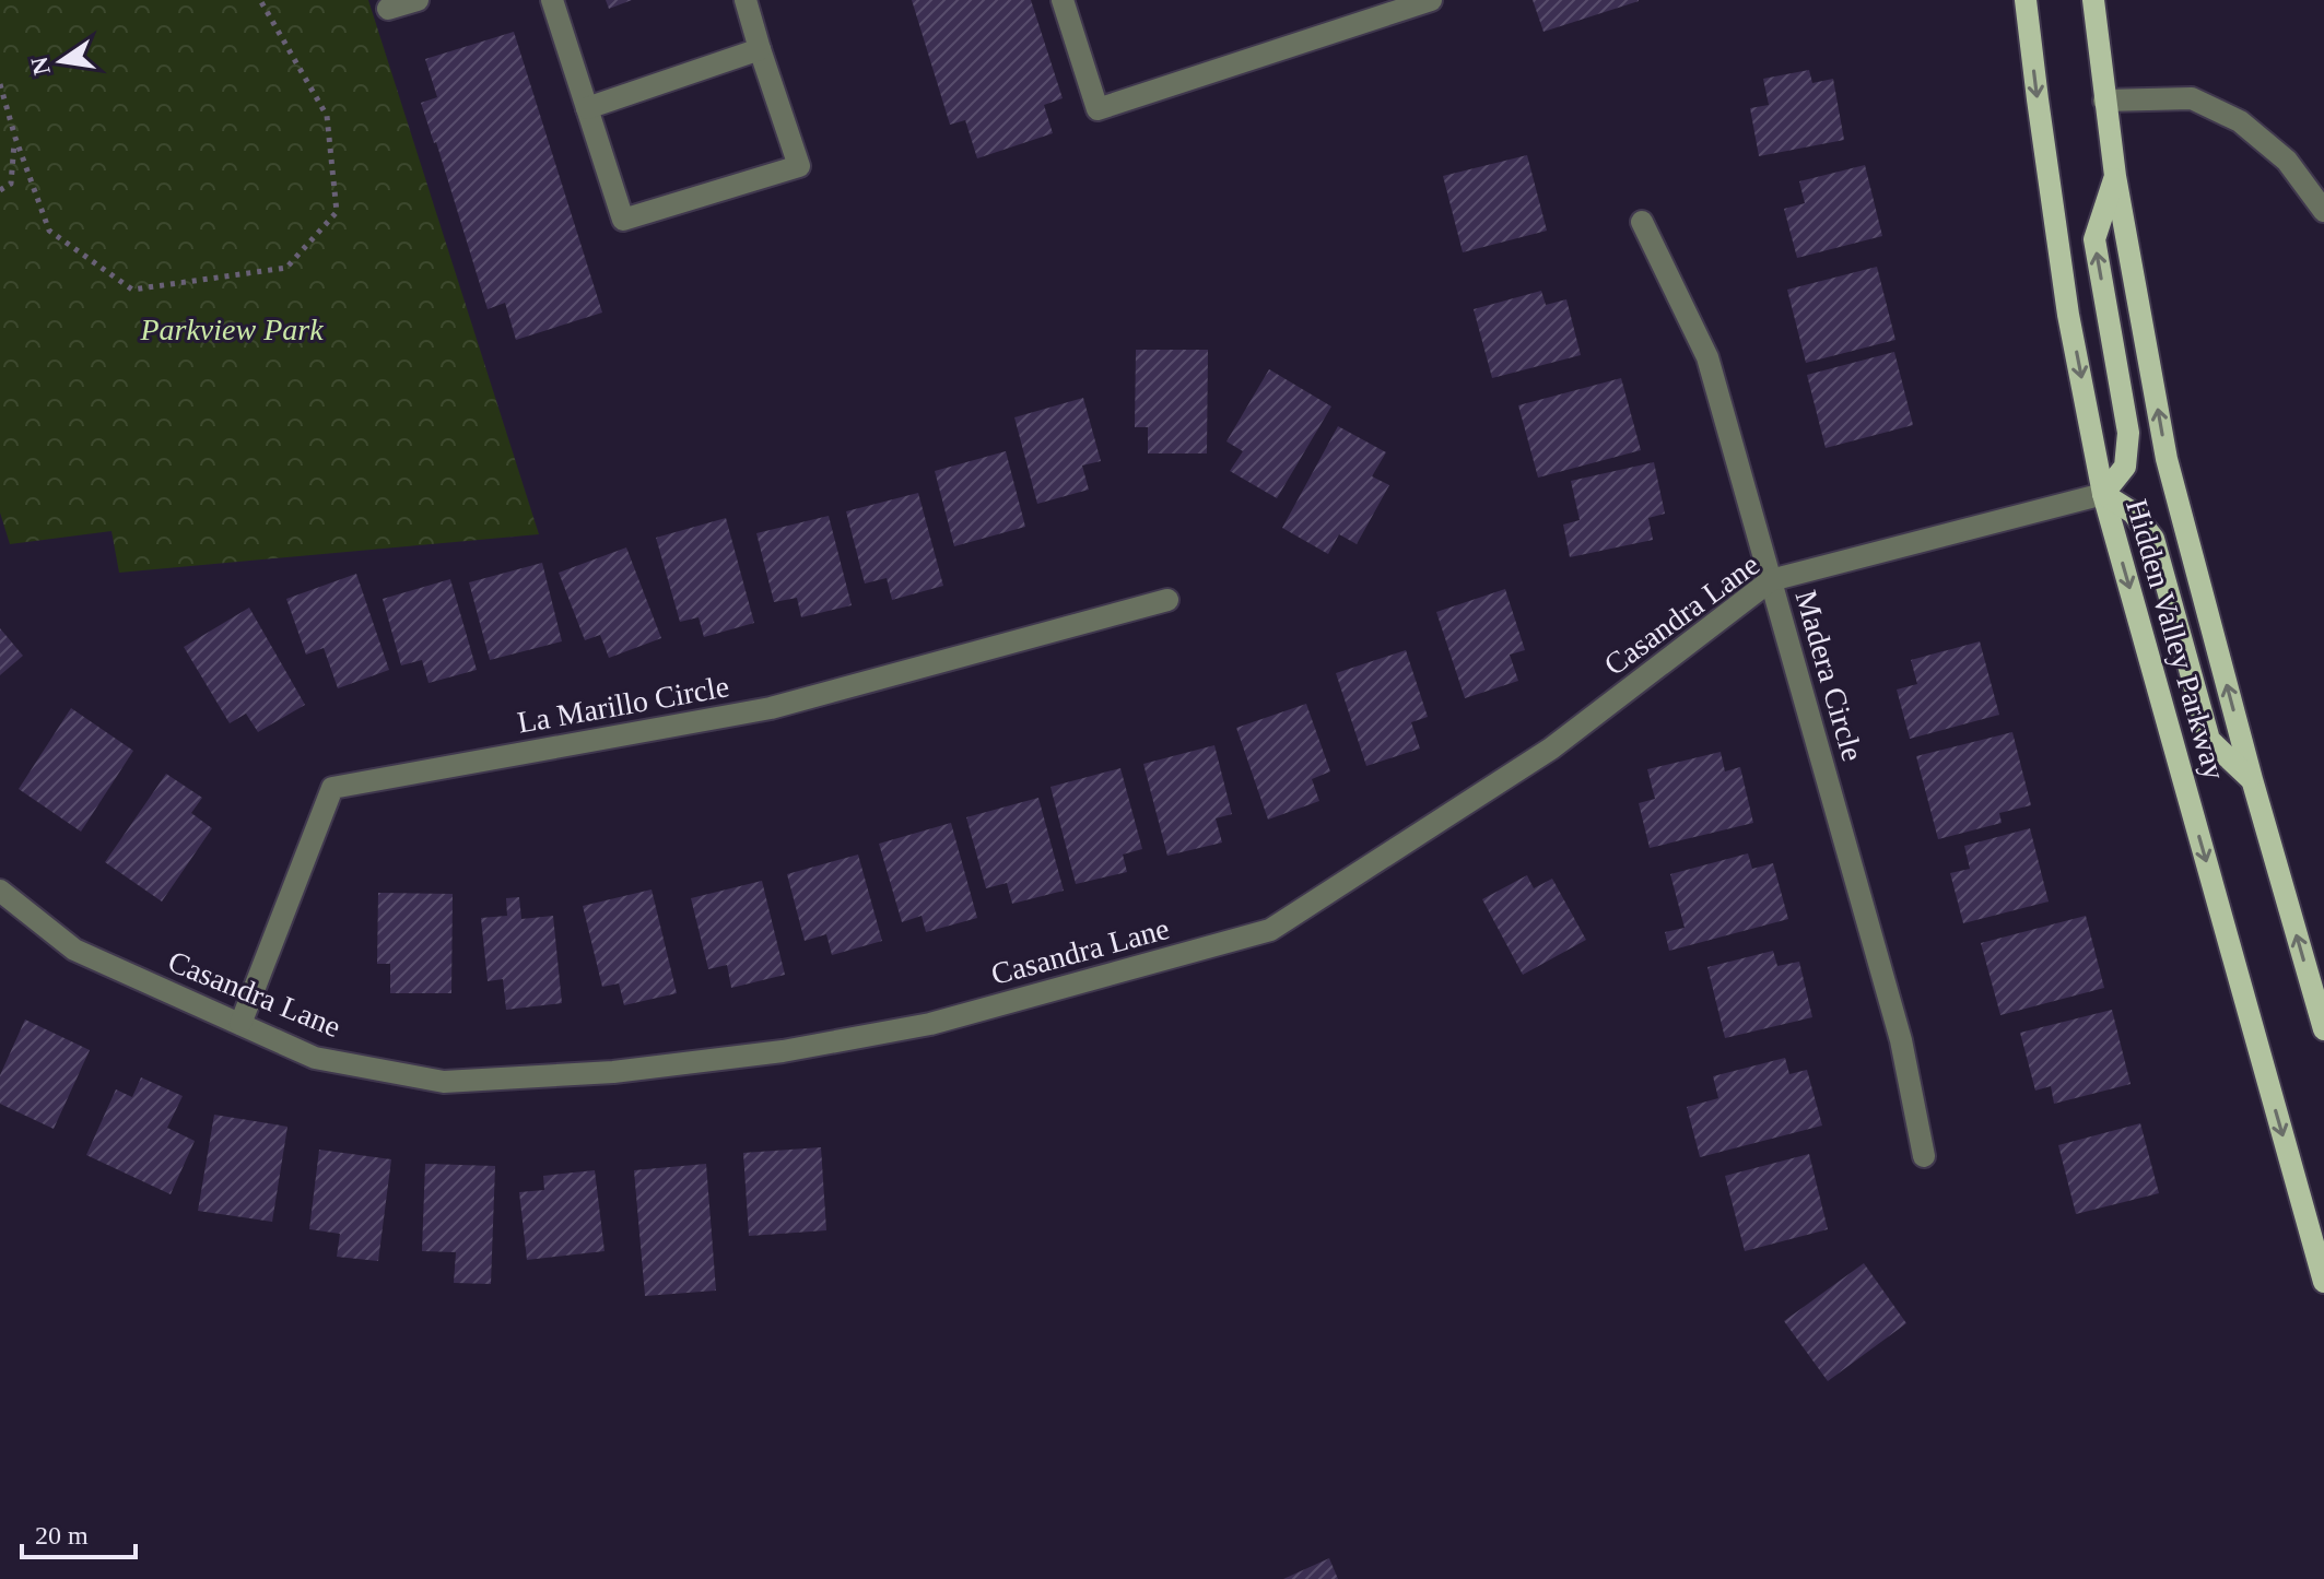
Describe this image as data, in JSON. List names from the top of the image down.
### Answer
{
  "streets": {
    "main road": ["Hidden Valley Parkway"],
    "street": ["Casandra Lane", "Madera Circle", "La Marillo Circle"]
  },
  "crossings": [
    ["Casandra Lane", "Hidden Valley Parkway"],
    ["Casandra Lane", "Madera Circle"],
    ["Casandra Lane", "La Marillo Circle"]
  ],
  "parks": ["Parkview Park"],
  "scale_bar": "20 m",
  "north": "left"
}
